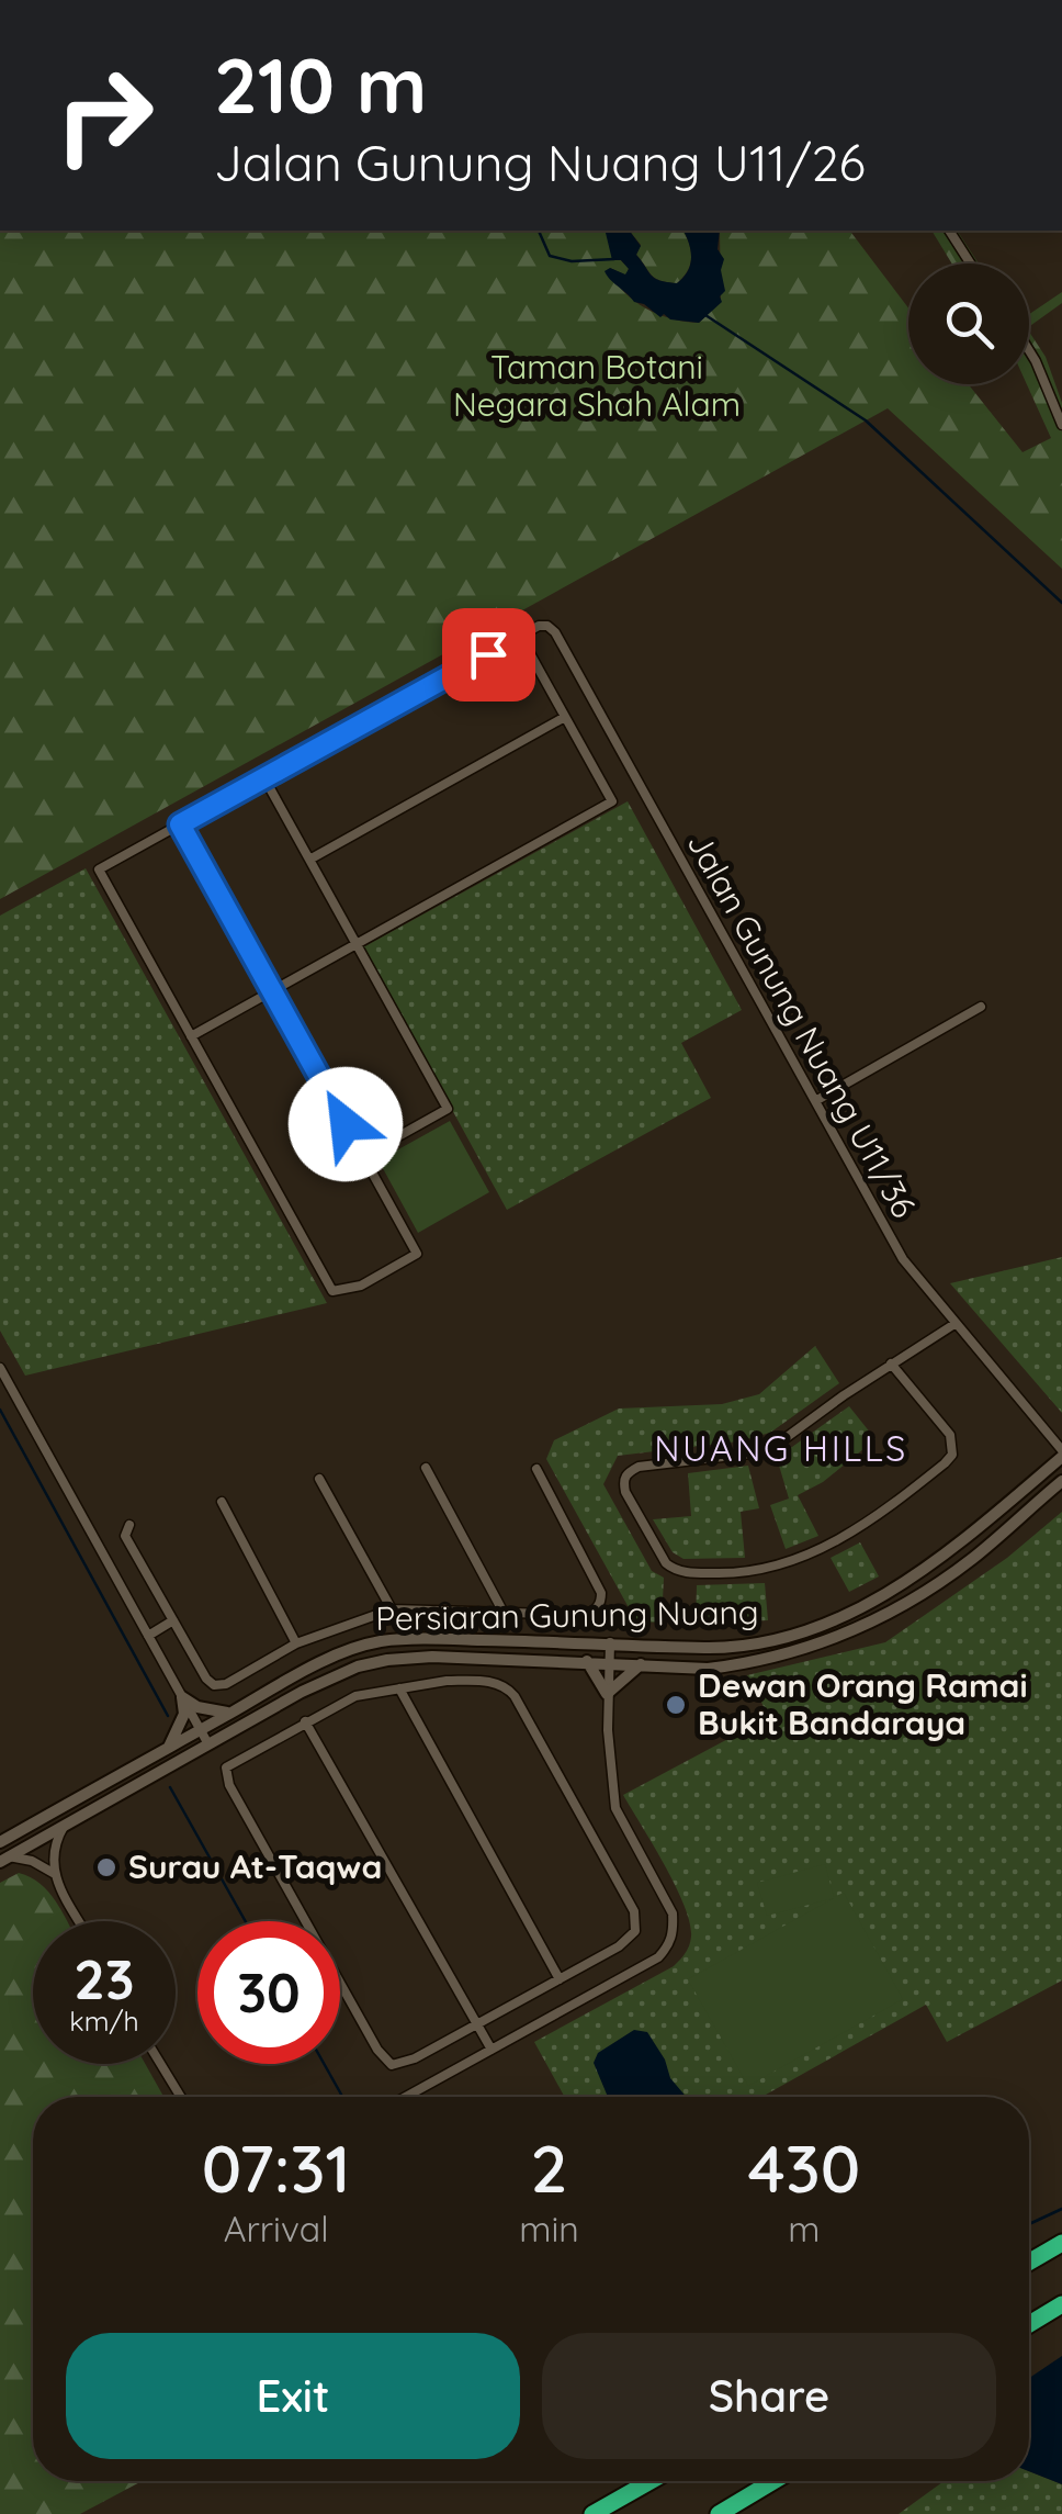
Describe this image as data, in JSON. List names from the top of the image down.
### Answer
{
  "streets": {
    "street": ["Jalan Gunung Nuang U11/36", "Persiaran Gunung Nuang"]
  },
  "crossings": [
    ["Jalan Gunung Nuang U11/36", "Persiaran Gunung Nuang"]
  ],
  "districts": ["NUANG HILLS"],
  "parks": ["Taman Botani Negara Shah Alam"],
  "places": ["Dewan Orang Ramai Bukit Bandaraya", "Surau At-Taqwa"],
  "page": {
    "turn": ["210 m", "Jalan Gunung Nuang U11/26"],
    "speed": "23 km/h",
    "limit": "30",
    "eta": [
      "07:31",
      "Arrival",
      "2",
      "min",
      "430",
      "m"
    ],
    "buttons": ["Exit", "Share"]
  }
}
